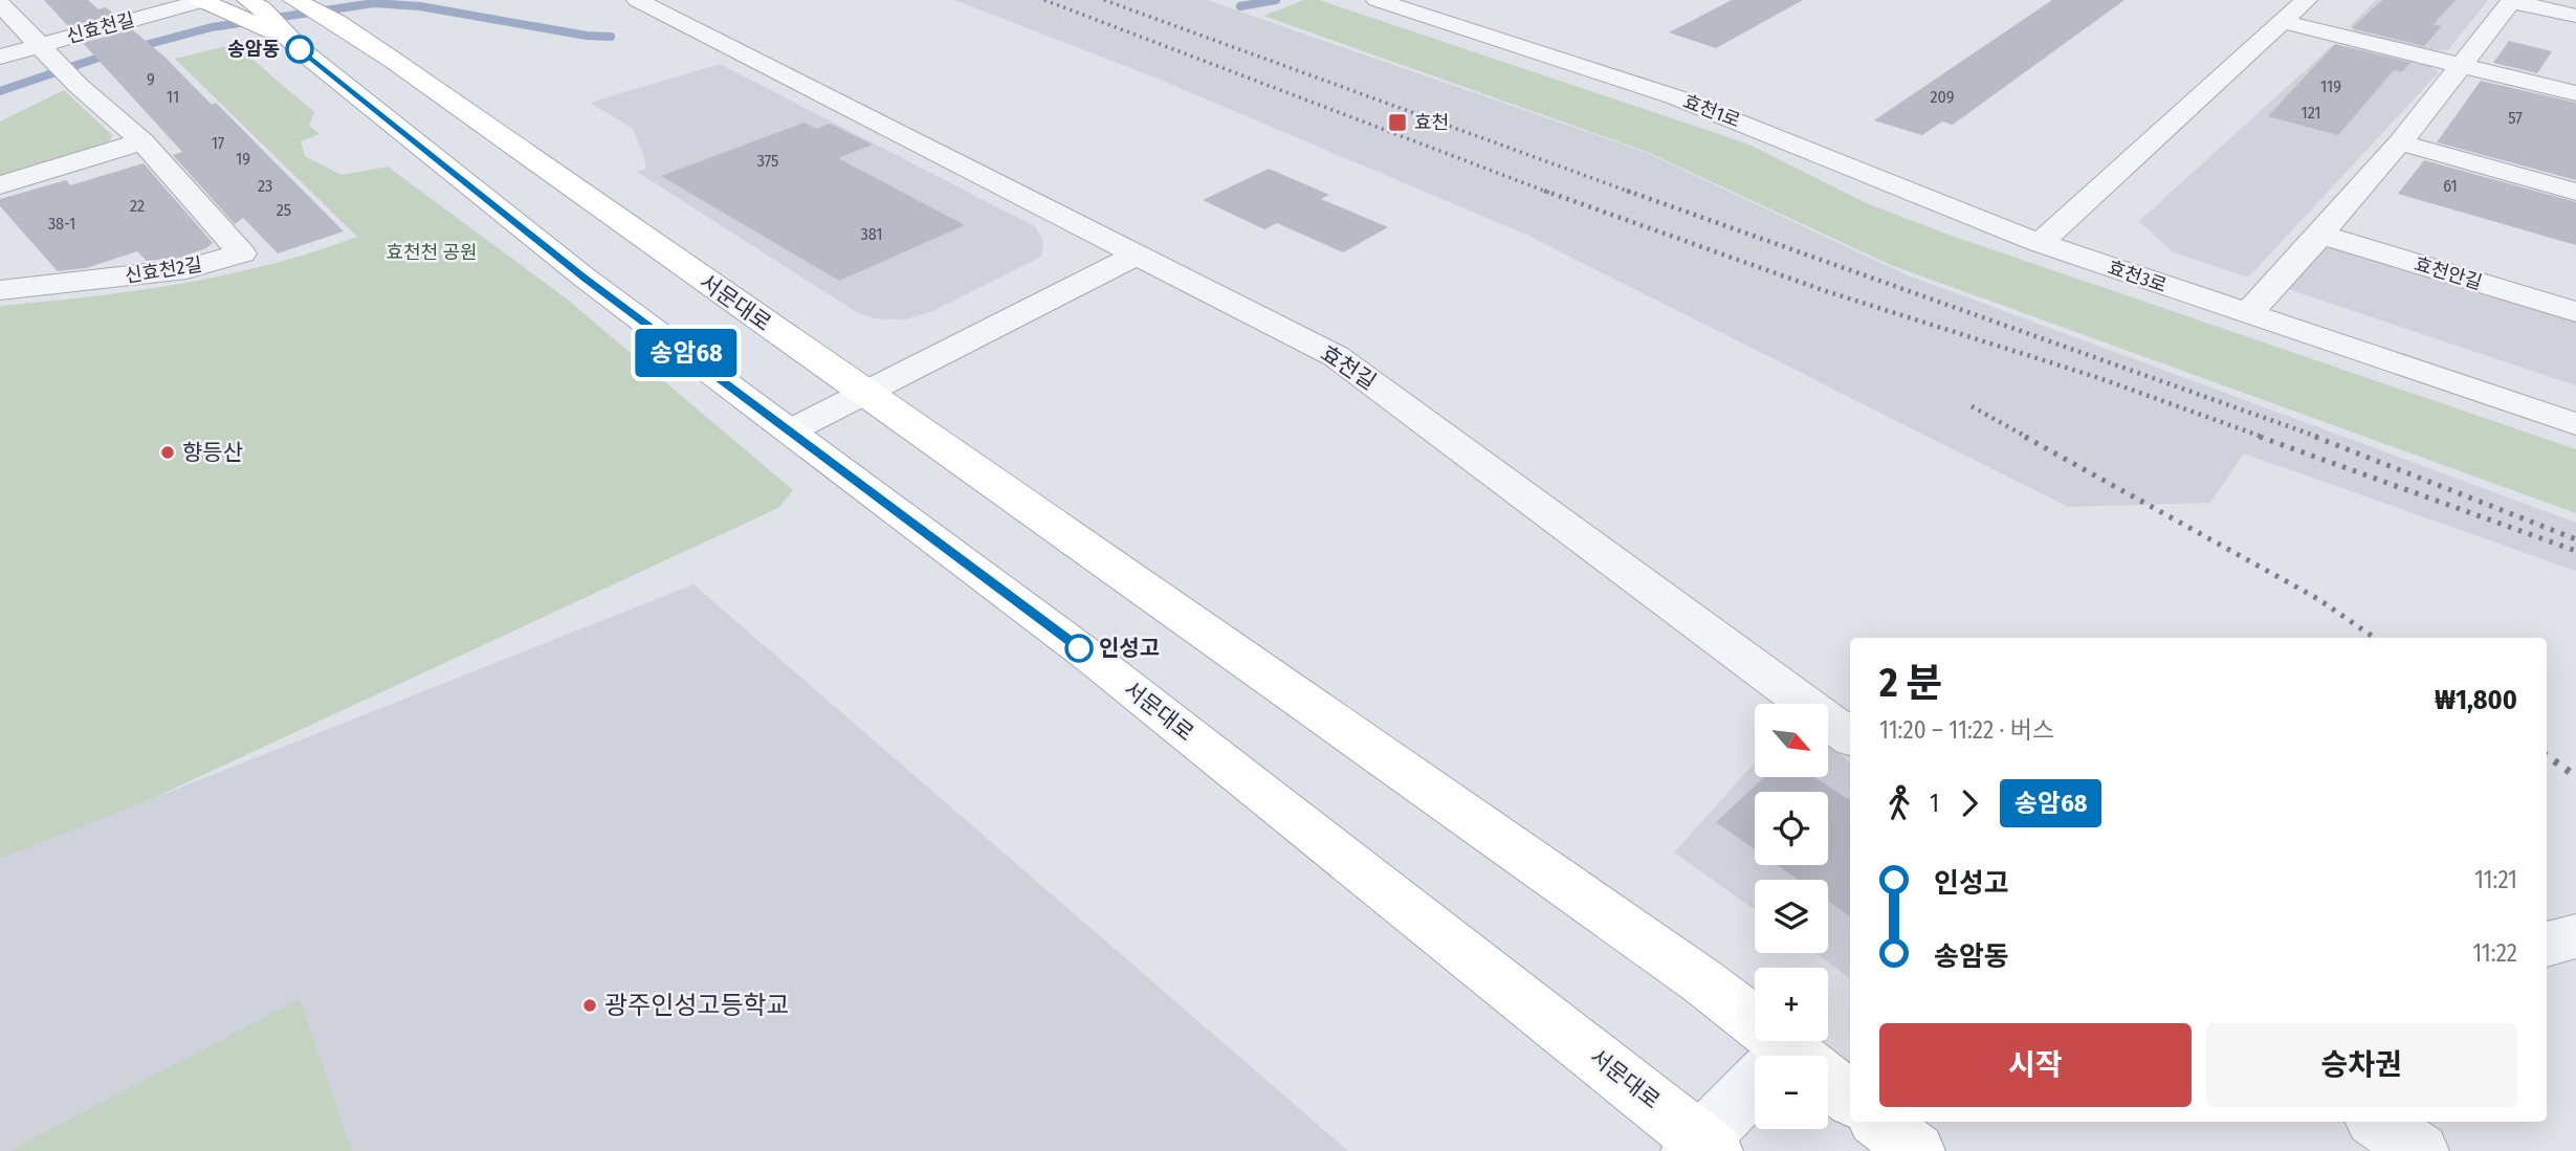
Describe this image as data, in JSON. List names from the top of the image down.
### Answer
{
  "streets": {
    "main road": ["서문대로"],
    "street": [
      "신효천길",
      "효천1로",
      "신효천2길",
      "효천안길",
      "효천3로",
      "효천길"
    ]
  },
  "crossings": [
    ["신효천길", "신효천2길"],
    ["효천1로", "효천3로"]
  ],
  "parks": ["효천천 공원"],
  "places": {
    "other": [
      "송암동",
      "향등산",
      "인성고",
      "광주인성고등학교"
    ],
    "transit": ["효천"]
  },
  "lines": ["bus line 송암68"],
  "house_numbers": [
    "9",
    "119",
    "11",
    "209",
    "121",
    "57",
    "17",
    "19",
    "375",
    "23",
    "61",
    "22",
    "25",
    "38-1",
    "381"
  ],
  "north": "bottom right",
  "page": {
    "on_map": "송암68",
    "heading": ["2 분", "11:20 – 11:22 · 버스", "₩1,800"],
    "map_buttons": ["+", "−"],
    "legs": ["1", "송암68"],
    "list": [
      {
        "name": "인성고",
        "value": "11:21"
      },
      {
        "name": "송암동",
        "value": "11:22"
      }
    ],
    "buttons": ["시작", "승차권"]
  }
}
